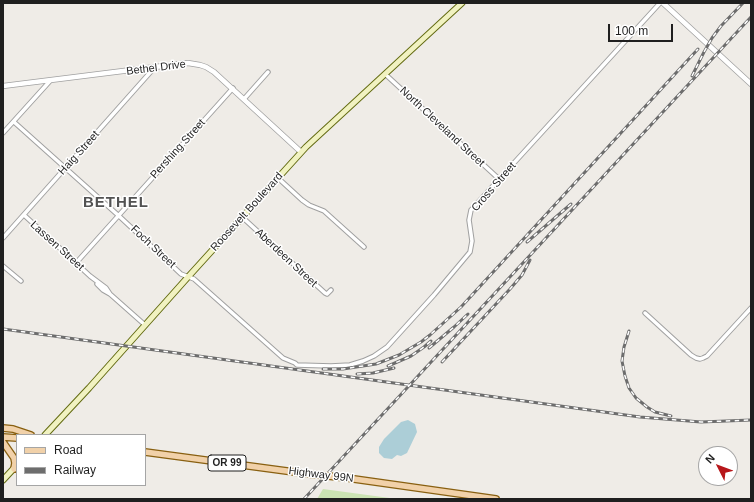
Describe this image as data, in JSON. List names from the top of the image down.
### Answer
{
  "streets": {
    "main road": ["Roosevelt Boulevard", "OR 99", "Highway 99N"],
    "street": [
      "Bethel Drive",
      "North Cleveland Street",
      "Pershing Street",
      "Haig Street",
      "Cross Street",
      "Lassen Street",
      "Foch Street",
      "Aberdeen Street"
    ]
  },
  "crossings": [
    ["Bethel Drive", "Pershing Street"],
    ["Bethel Drive", "Haig Street"],
    ["Bethel Drive", "Roosevelt Boulevard"],
    ["North Cleveland Street", "Cross Street"],
    ["North Cleveland Street", "Roosevelt Boulevard"],
    ["Pershing Street", "Lassen Street"],
    ["Pershing Street", "Foch Street"],
    ["Haig Street", "Lassen Street"],
    ["Haig Street", "Foch Street"],
    ["Cross Street", "Foch Street"],
    ["Roosevelt Boulevard", "Lassen Street"],
    ["Roosevelt Boulevard", "Foch Street"],
    ["Roosevelt Boulevard", "Aberdeen Street"]
  ],
  "districts": ["BETHEL"],
  "legend": ["Road", "Railway"],
  "scale_bar": "100 m",
  "north": "top left"
}
